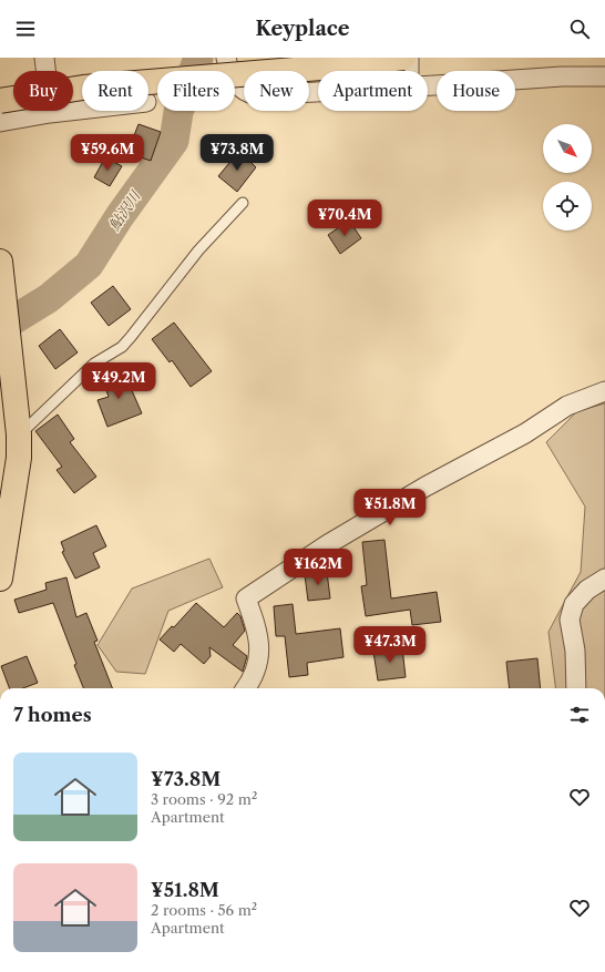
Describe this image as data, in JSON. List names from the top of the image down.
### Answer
{
  "water": ["鮎沢川"],
  "north": "bottom right",
  "page": {
    "header": "Keyplace",
    "chip": [
      "Buy",
      "Rent",
      "Filters",
      "New",
      "Apartment",
      "House"
    ],
    "price": [
      "¥59.6M",
      "¥73.8M",
      "¥70.4M",
      "¥49.2M",
      "¥51.8M",
      "¥162M",
      "¥47.3M"
    ],
    "heading": "7 homes",
    "list": [
      {
        "name": "¥73.8M",
        "note": "3 rooms · 92 m² · Apartment"
      },
      {
        "name": "¥51.8M",
        "note": "2 rooms · 56 m² · Apartment"
      }
    ]
  }
}
